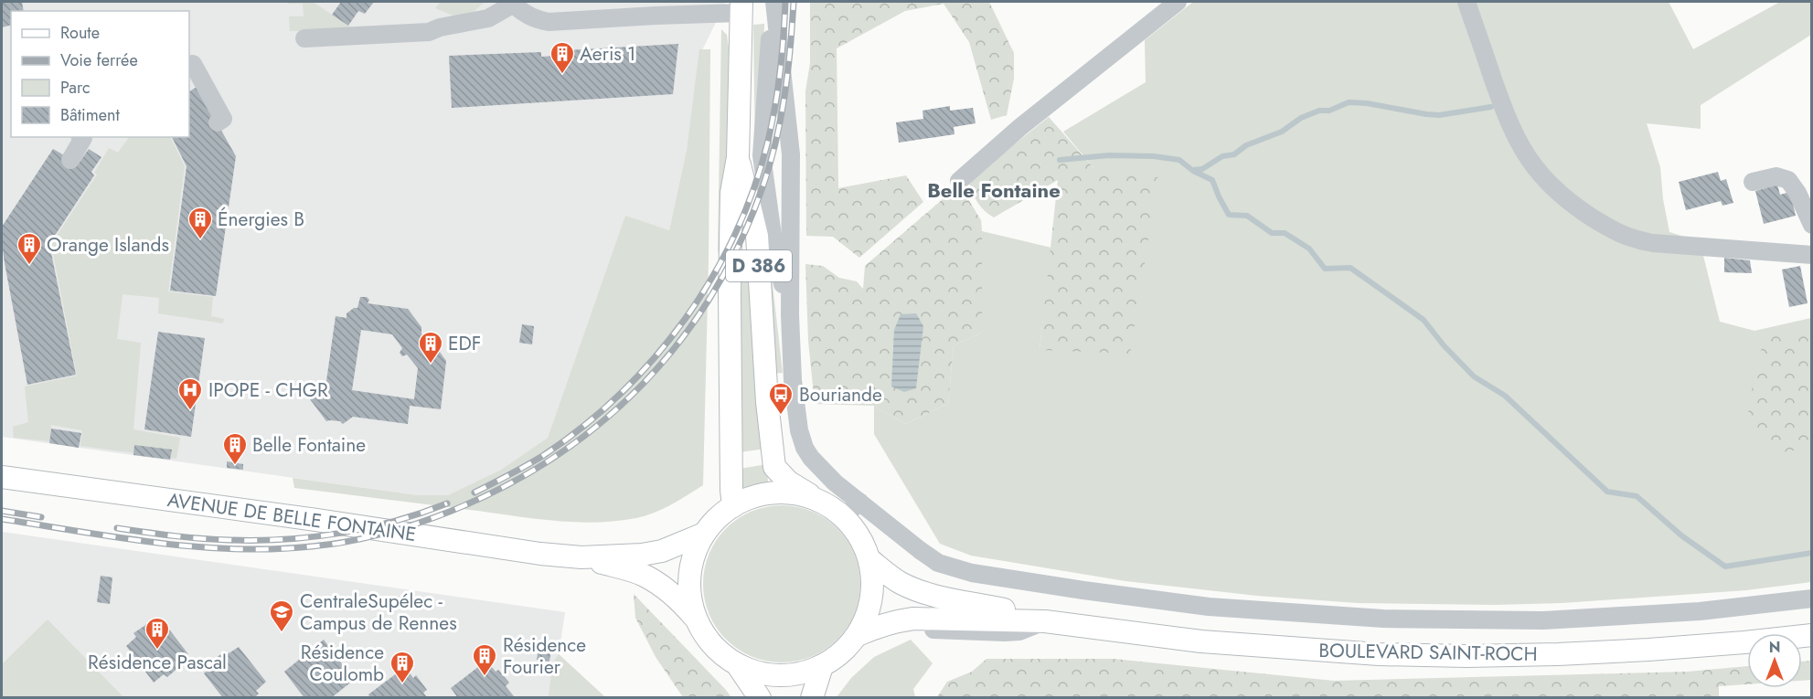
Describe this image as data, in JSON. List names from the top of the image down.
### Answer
{
  "streets": {
    "main road": ["D 386", "AVENUE DE BELLE FONTAINE", "BOULEVARD SAINT-ROCH"]
  },
  "crossings": [
    ["D 386", "AVENUE DE BELLE FONTAINE"],
    ["D 386", "BOULEVARD SAINT-ROCH"],
    ["AVENUE DE BELLE FONTAINE", "BOULEVARD SAINT-ROCH"]
  ],
  "districts": ["Belle Fontaine"],
  "places": {
    "building": [
      "Aeris 1",
      "Énergies B",
      "Orange Islands",
      "EDF",
      "Belle Fontaine",
      "Résidence Pascal",
      "Résidence Fourier",
      "Résidence Coulomb"
    ],
    "hospital": ["IPOPE - CHGR"],
    "bus stop": ["Bouriande"],
    "school or university": ["CentraleSupélec - Campus de Rennes"]
  },
  "legend": [
    "Route",
    "Voie ferrée",
    "Parc",
    "Bâtiment"
  ],
  "north": "top"
}
